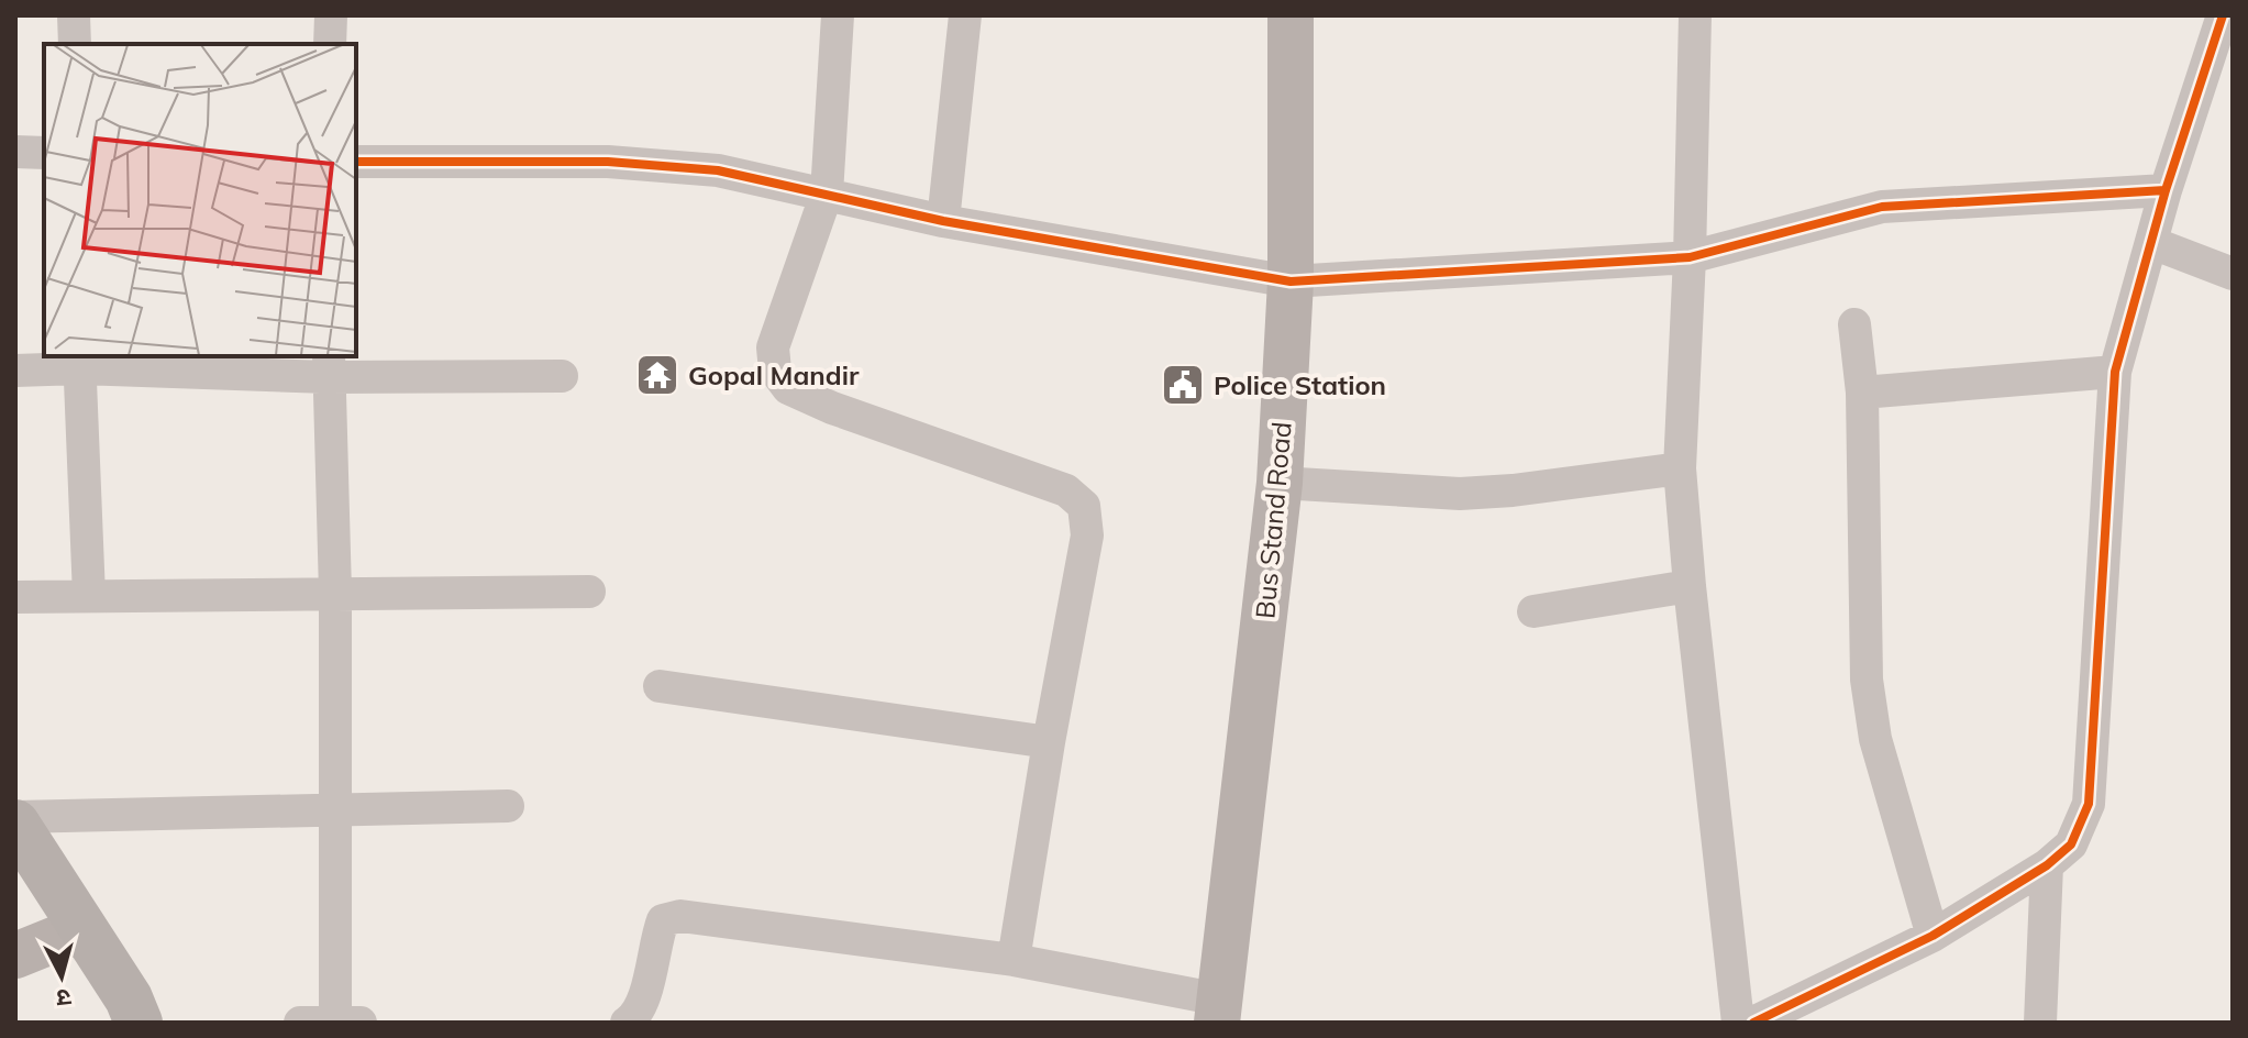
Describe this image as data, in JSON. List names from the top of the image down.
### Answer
{
  "streets": {
    "main road": ["Bus Stand Road"]
  },
  "places": {
    "temple": ["Gopal Mandir"],
    "public building": ["Police Station"]
  },
  "north": "bottom"
}
